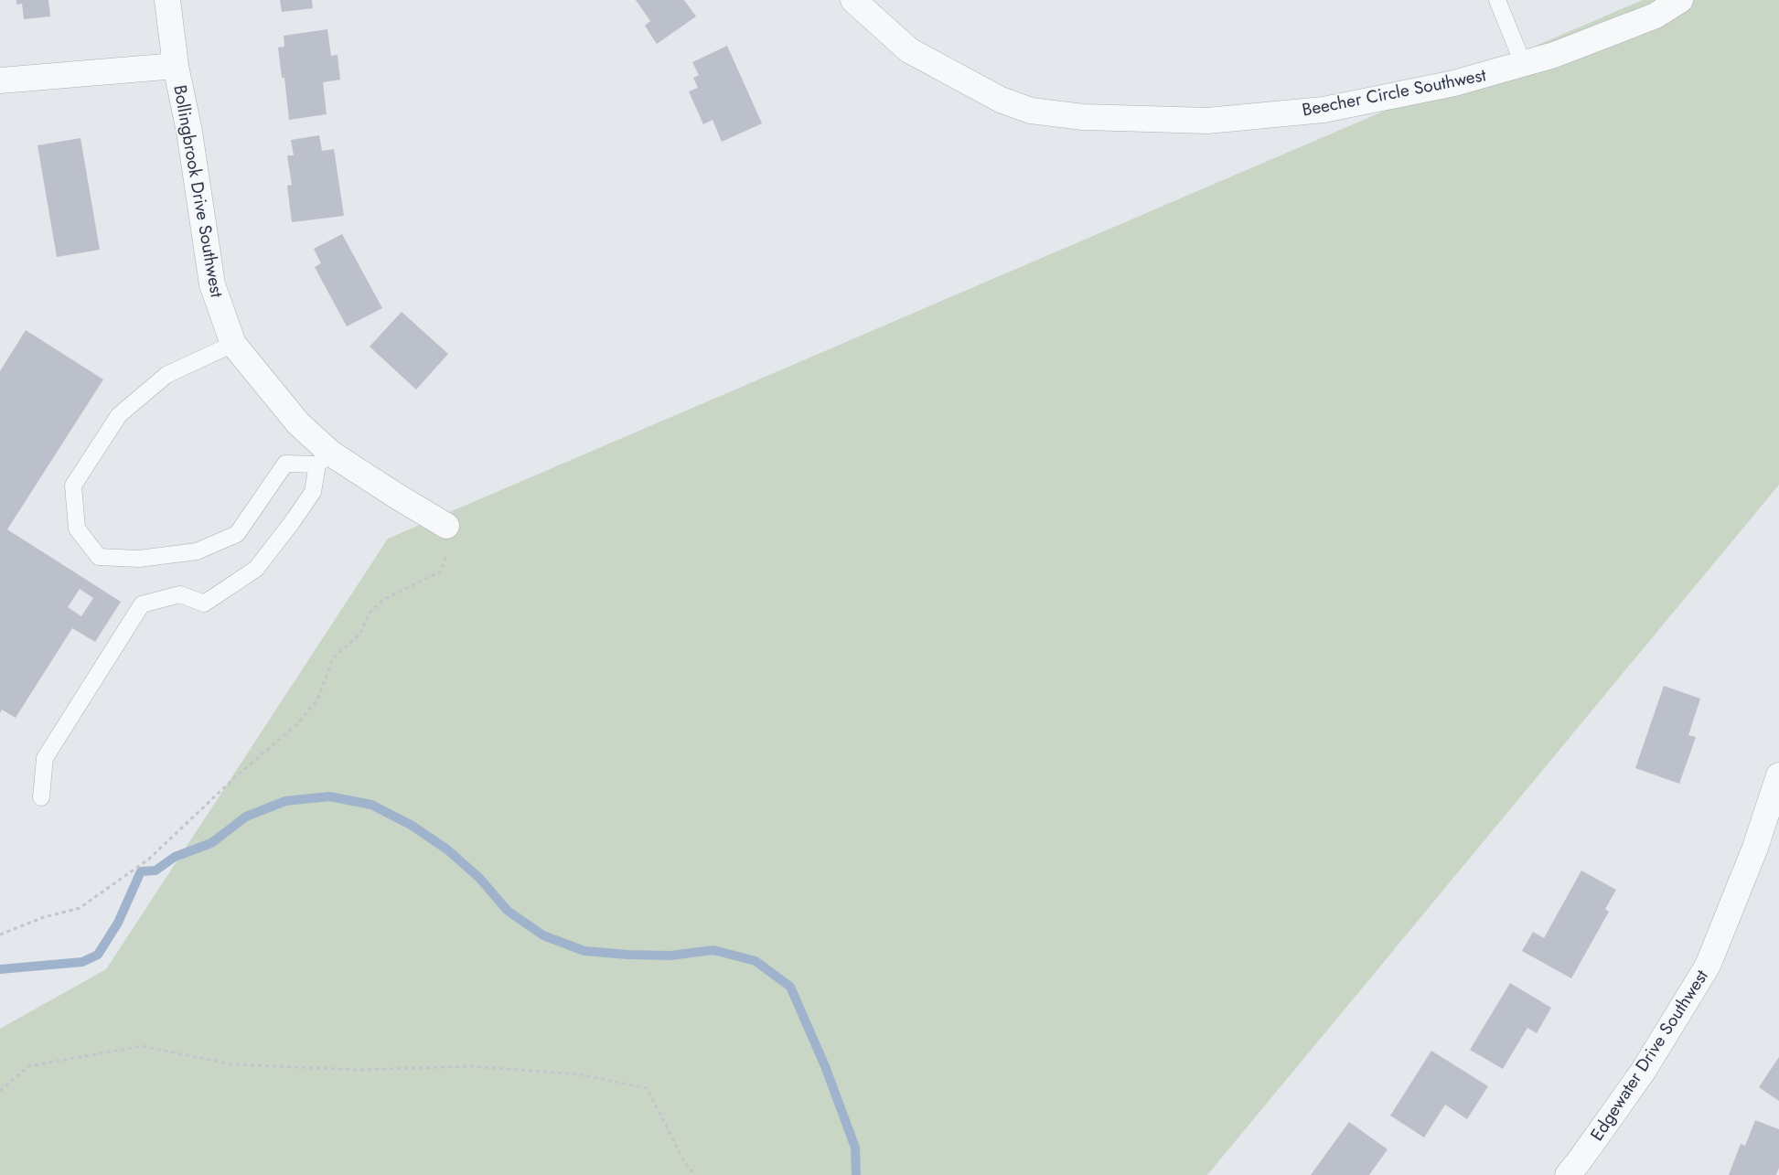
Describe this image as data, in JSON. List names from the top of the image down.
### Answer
{
  "streets": {
    "street": ["Beecher Circle Southwest", "Bollingbrook Drive Southwest", "Edgewater Drive Southwest"]
  }
}
